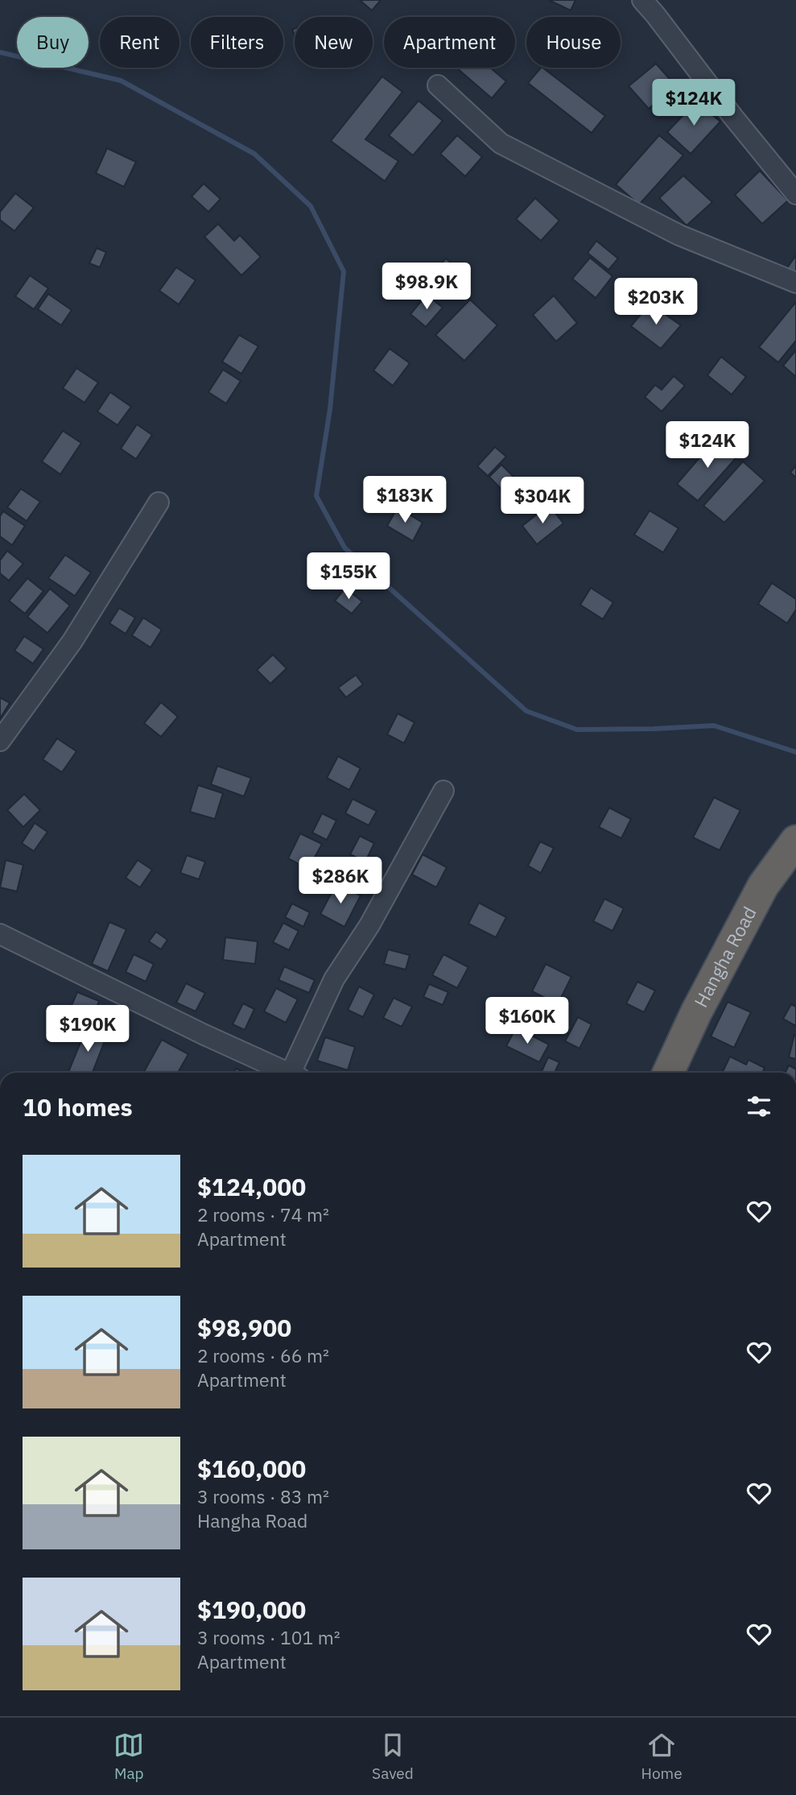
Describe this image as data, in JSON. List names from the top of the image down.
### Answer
{
  "streets": {
    "highway": ["Hangha Road"]
  },
  "page": {
    "chip": [
      "Buy",
      "Rent",
      "Filters",
      "New",
      "Apartment",
      "House"
    ],
    "price": [
      "$124K",
      "$98.9K",
      "$203K",
      "$124K",
      "$183K",
      "$304K",
      "$155K",
      "$286K",
      "$160K",
      "$190K"
    ],
    "heading": "10 homes",
    "list": [
      {
        "name": "$124,000",
        "note": "2 rooms · 74 m² · Apartment"
      },
      {
        "name": "$98,900",
        "note": "2 rooms · 66 m² · Apartment"
      },
      {
        "name": "$160,000",
        "note": "3 rooms · 83 m² · Hangha Road"
      },
      {
        "name": "$190,000",
        "note": "3 rooms · 101 m² · Apartment"
      }
    ],
    "tabs": ["Map", "Saved", "Home"]
  }
}
